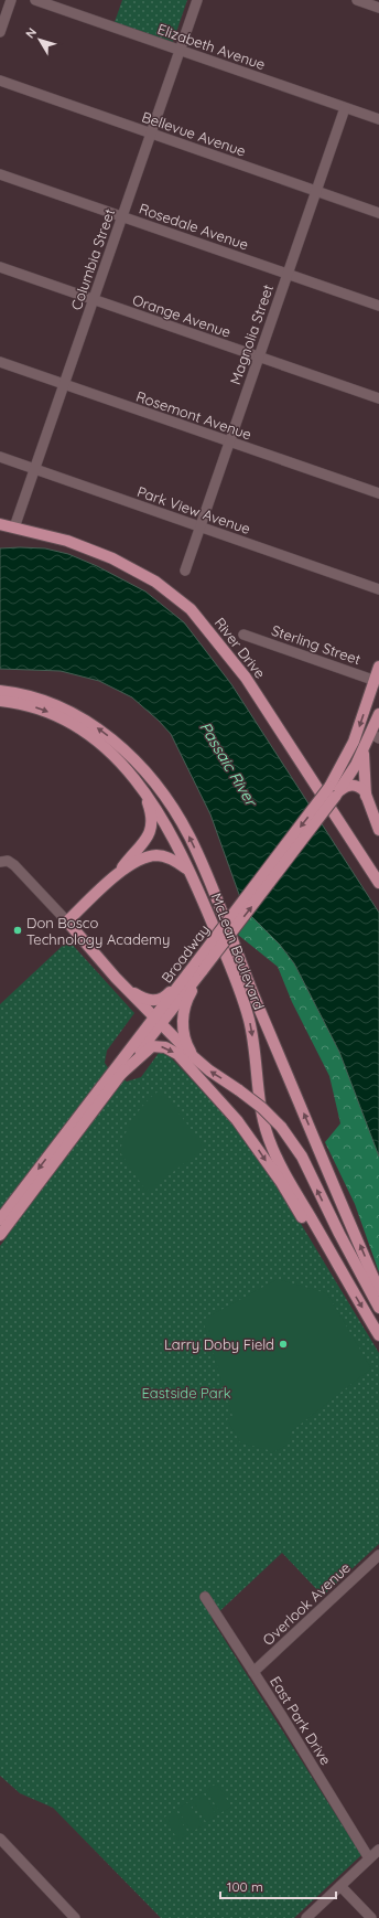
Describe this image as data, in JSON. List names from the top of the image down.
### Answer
{
  "streets": {
    "main road": ["River Drive", "McLean Boulevard", "Broadway"],
    "street": [
      "Elizabeth Avenue",
      "Bellevue Avenue",
      "Rosedale Avenue",
      "Columbia Street",
      "Orange Avenue",
      "Magnolia Street",
      "Rosemont Avenue",
      "Park View Avenue",
      "Sterling Street",
      "Overlook Avenue",
      "East Park Drive"
    ]
  },
  "crossings": [
    ["Elizabeth Avenue", "Columbia Street"],
    ["Elizabeth Avenue", "Magnolia Street"],
    ["Bellevue Avenue", "Columbia Street"],
    ["Bellevue Avenue", "Magnolia Street"],
    ["Rosedale Avenue", "Columbia Street"],
    ["Rosedale Avenue", "Magnolia Street"],
    ["Columbia Street", "Orange Avenue"],
    ["Columbia Street", "Rosemont Avenue"],
    ["Columbia Street", "Park View Avenue"],
    ["Columbia Street", "River Drive"],
    ["Orange Avenue", "Magnolia Street"],
    ["Magnolia Street", "Rosemont Avenue"],
    ["Magnolia Street", "Park View Avenue"],
    ["Sterling Street", "Broadway"],
    ["Overlook Avenue", "East Park Drive"]
  ],
  "water": ["Passaic River"],
  "parks": ["Eastside Park"],
  "places": ["Don Bosco Technology Academy", "Larry Doby Field"],
  "scale_bar": "100 m",
  "north": "top left"
}
